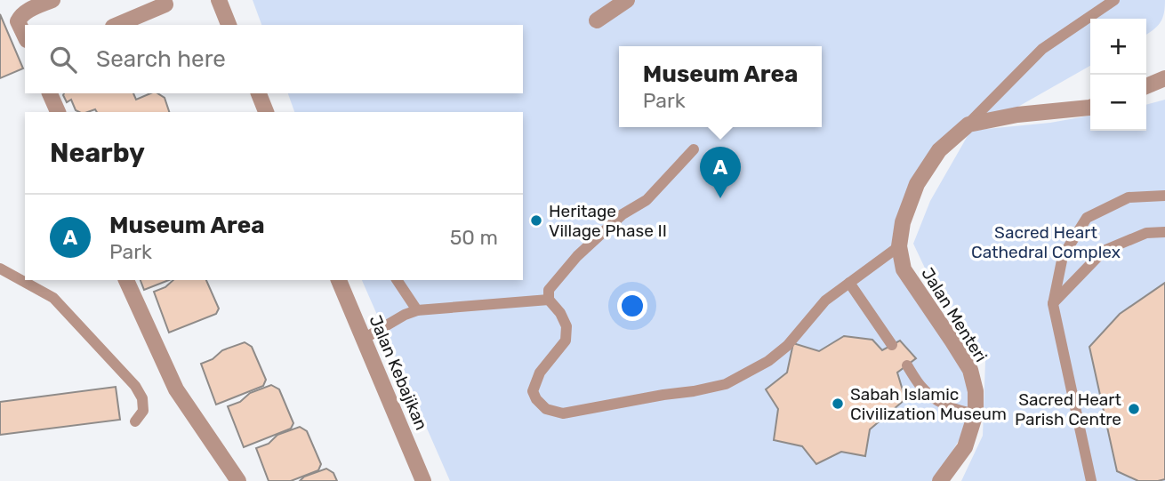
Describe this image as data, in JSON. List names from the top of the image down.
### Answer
{
  "streets": {
    "street": ["Jalan Menteri", "Jalan Kebajikan"]
  },
  "parks": ["Sacred Heart Cathedral Complex"],
  "places": ["Heritage Village Phase II", "Sabah Islamic Civilization Museum", "Sacred Heart Parish Centre"],
  "page": {
    "map_buttons": ["+", "−"],
    "search": "Search here",
    "popup": ["Museum Area", "Park"],
    "heading": "Nearby",
    "pins": "A",
    "list": [
      {
        "mark": "A",
        "name": "Museum Area",
        "note": "Park",
        "value": "50 m"
      }
    ]
  }
}
